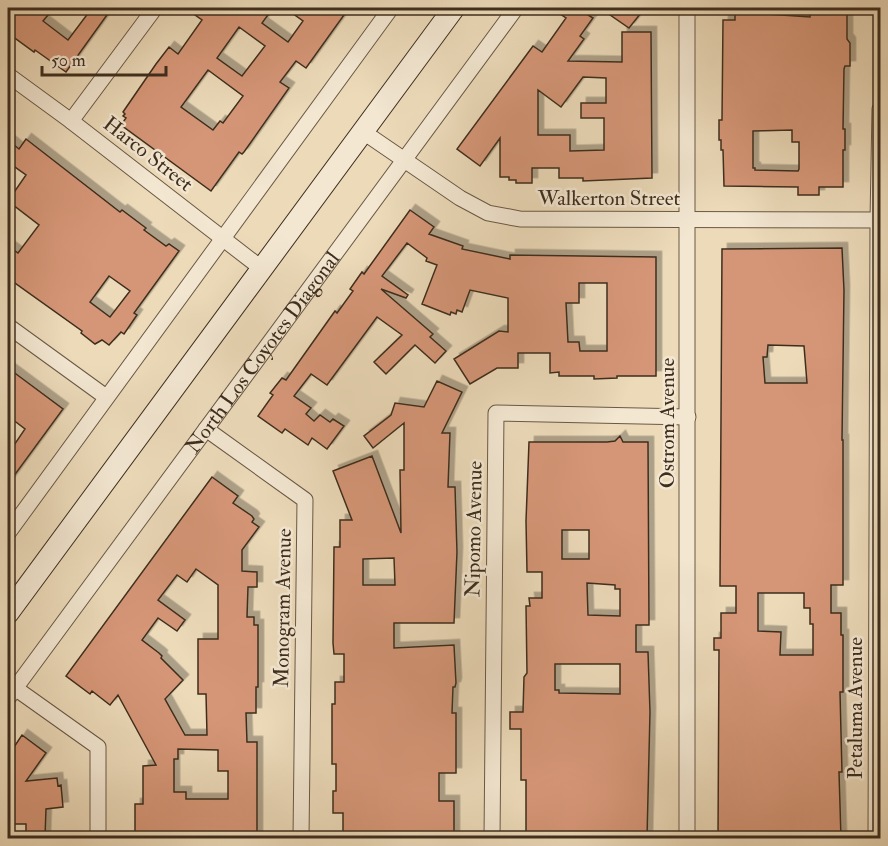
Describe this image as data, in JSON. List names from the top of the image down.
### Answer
{
  "streets": {
    "street": [
      "Harco Street",
      "Walkerton Street",
      "North Los Coyotes Diagonal",
      "Ostrom Avenue",
      "Nipomo Avenue",
      "Monogram Avenue",
      "Petaluma Avenue"
    ]
  },
  "crossings": [
    ["Walkerton Street", "North Los Coyotes Diagonal"],
    ["Walkerton Street", "Ostrom Avenue"],
    ["Walkerton Street", "Petaluma Avenue"],
    ["North Los Coyotes Diagonal", "Monogram Avenue"],
    ["Ostrom Avenue", "Nipomo Avenue"]
  ],
  "scale_bar": "50 m"
}
